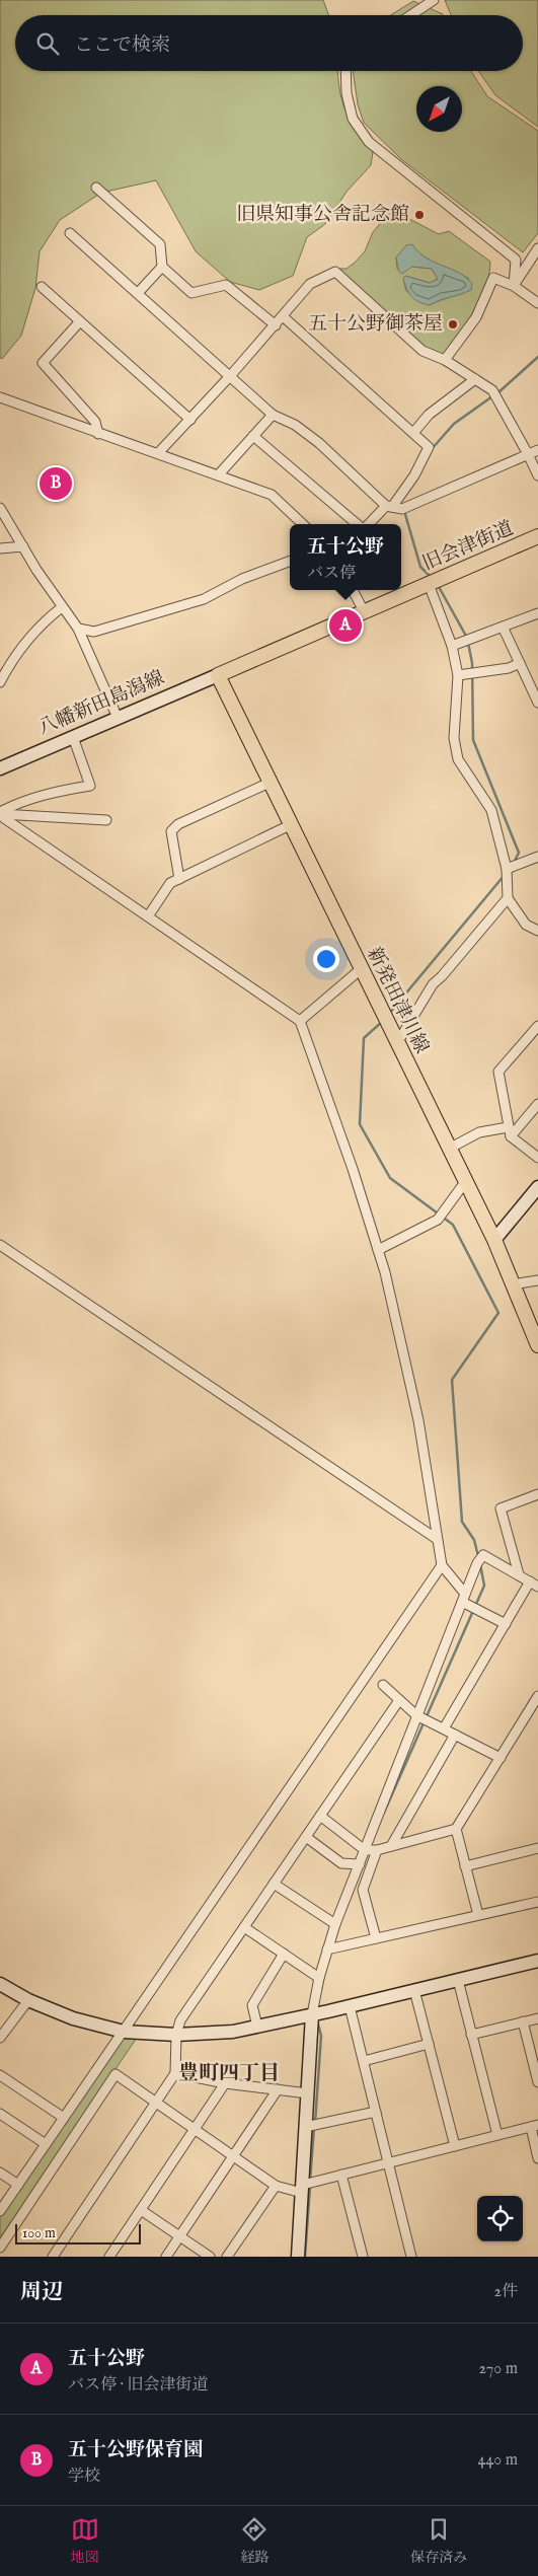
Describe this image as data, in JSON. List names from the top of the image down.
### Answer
{
  "streets": {
    "main road": ["旧会津街道", "新発田津川線"],
    "street": ["八幡新田島潟線"]
  },
  "crossings": [
    ["旧会津街道", "八幡新田島潟線"],
    ["旧会津街道", "新発田津川線"],
    ["八幡新田島潟線", "新発田津川線"]
  ],
  "districts": ["豊町四丁目"],
  "places": ["旧県知事公舎記念館", "五十公野御茶屋"],
  "scale_bar": "100 m",
  "north": "bottom left",
  "page": {
    "search": "ここで検索",
    "pins": ["B", "A"],
    "popup": ["五十公野", "バス停"],
    "scale": "100 m",
    "heading": ["周辺", "2件"],
    "list": [
      {
        "mark": "A",
        "name": "五十公野",
        "note": "バス停 · 旧会津街道",
        "value": "270 m"
      },
      {
        "mark": "B",
        "name": "五十公野保育園",
        "note": "学校",
        "value": "440 m"
      }
    ],
    "nav": ["地図", "経路", "保存済み"]
  }
}
